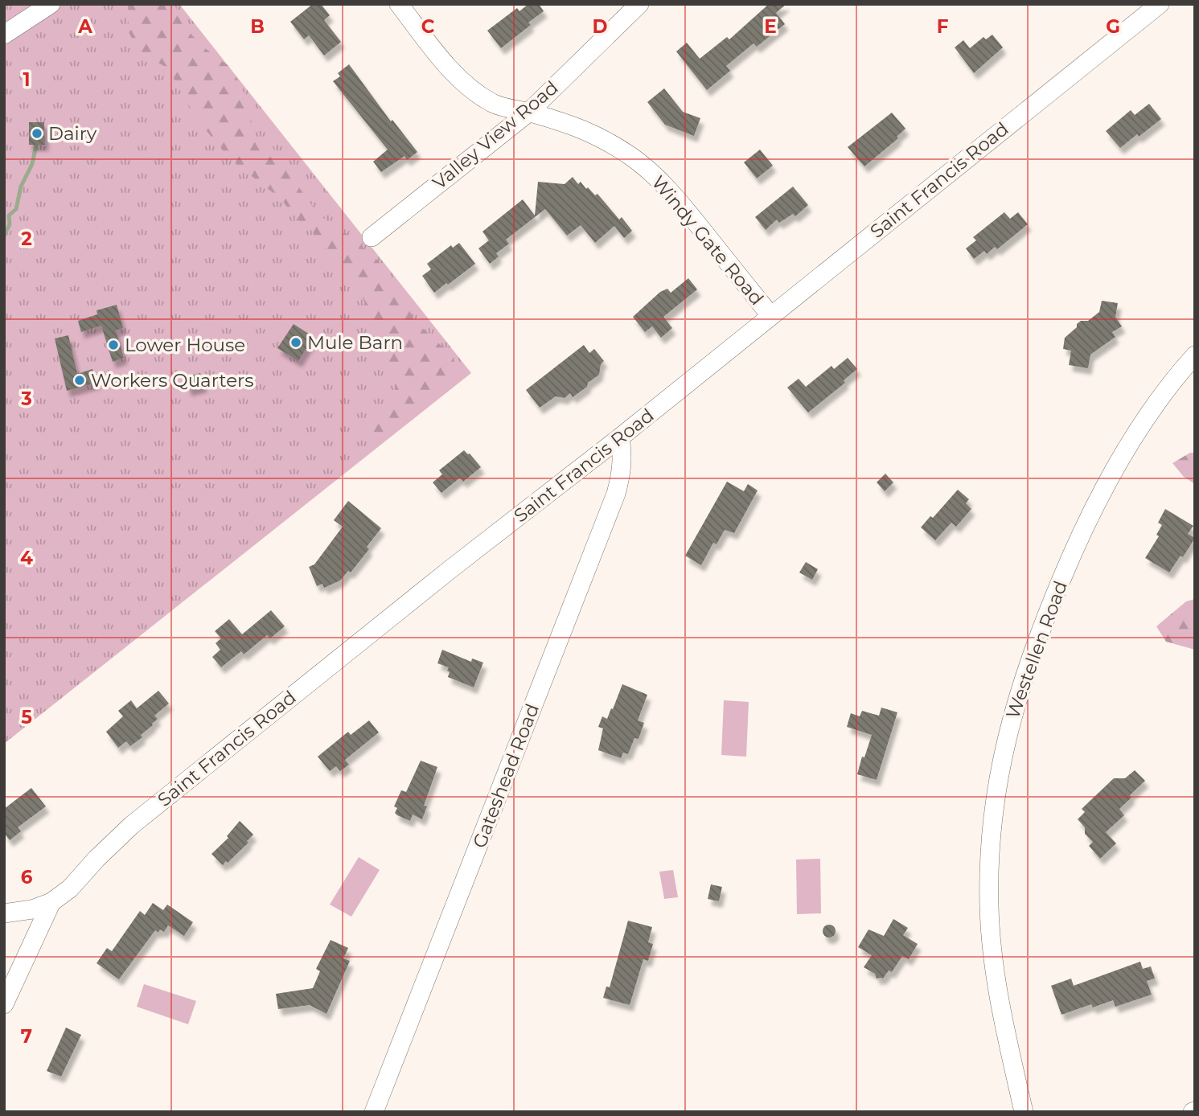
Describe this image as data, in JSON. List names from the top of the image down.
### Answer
{
  "streets": {
    "street": [
      "Valley View Road",
      "Saint Francis Road",
      "Windy Gate Road",
      "Westellen Road",
      "Gateshead Road"
    ]
  },
  "crossings": [
    ["Valley View Road", "Windy Gate Road"],
    ["Saint Francis Road", "Windy Gate Road"],
    ["Saint Francis Road", "Gateshead Road"]
  ],
  "places": [
    "Dairy",
    "Mule Barn",
    "Lower House",
    "Workers Quarters"
  ],
  "grid": {
    "columns": [
      "A",
      "B",
      "C",
      "D",
      "E",
      "F",
      "G"
    ],
    "rows": [
      "1",
      "2",
      "3",
      "4",
      "5",
      "6",
      "7"
    ]
  }
}
